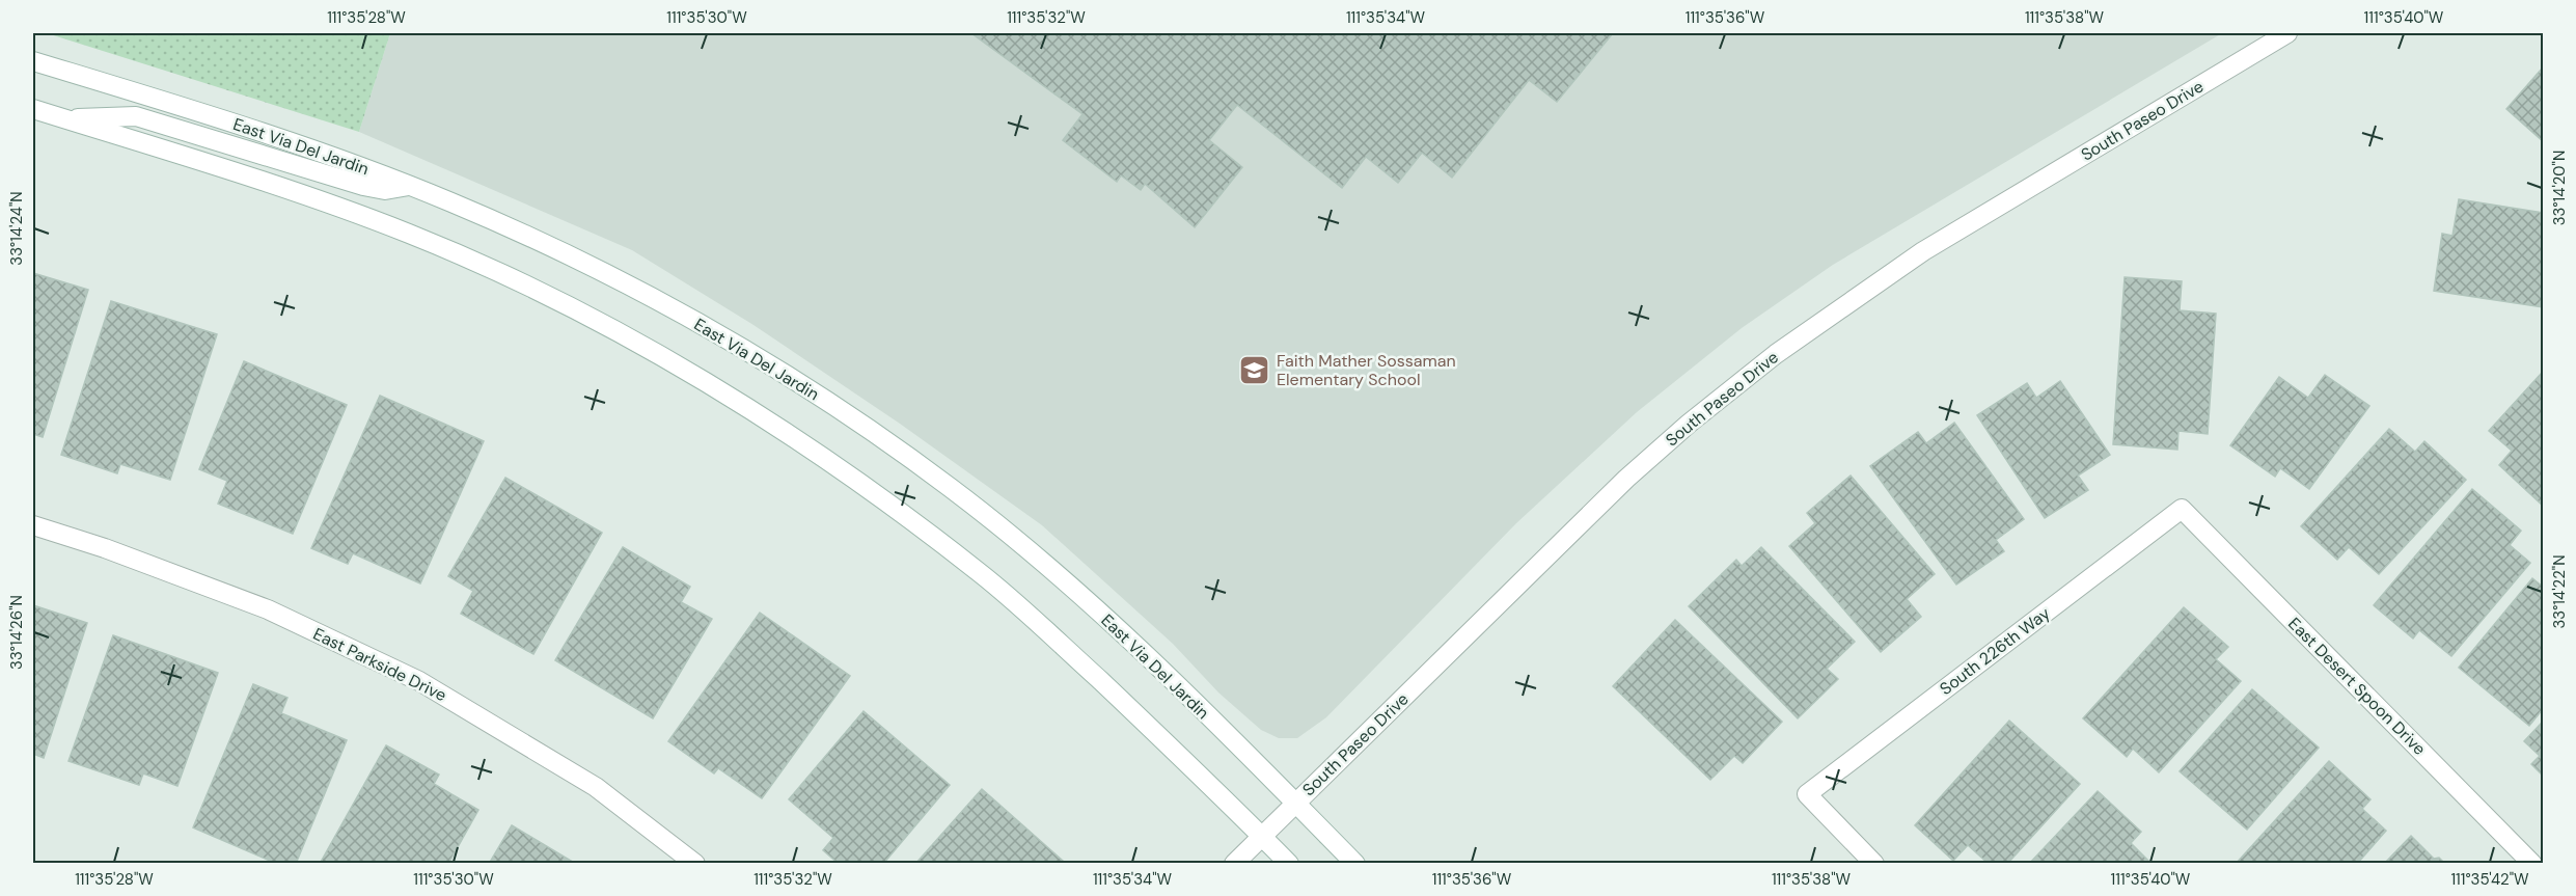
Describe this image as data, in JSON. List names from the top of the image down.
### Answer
{
  "streets": {
    "street": [
      "South Paseo Drive",
      "East Via Del Jardin",
      "South 226th Way",
      "East Parkside Drive",
      "East Desert Spoon Drive"
    ]
  },
  "crossings": [
    ["South Paseo Drive", "East Via Del Jardin"],
    ["South 226th Way", "East Desert Spoon Drive"]
  ],
  "places": {
    "school or university": ["Faith Mather Sossaman Elementary School"]
  },
  "coordinates": [
    "111°35'28\"W",
    "111°35'30\"W",
    "111°35'32\"W",
    "111°35'34\"W",
    "111°35'36\"W",
    "111°35'38\"W",
    "111°35'40\"W",
    "33°14'20\"N",
    "33°14'24\"N",
    "33°14'22\"N",
    "33°14'26\"N",
    "111°35'42\"W"
  ]
}
